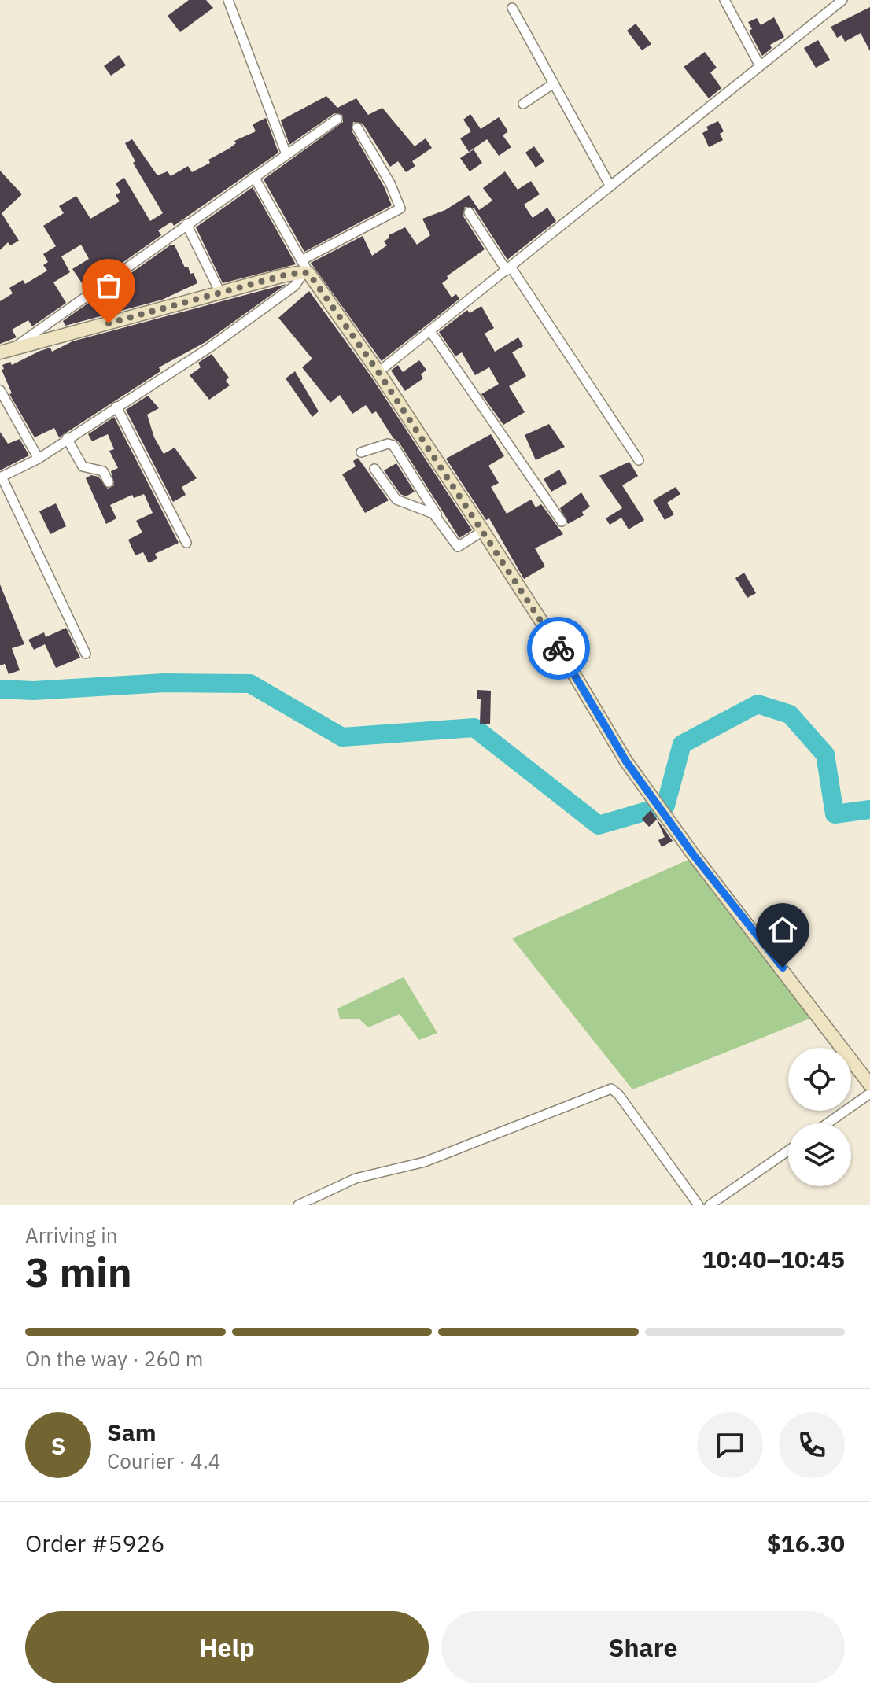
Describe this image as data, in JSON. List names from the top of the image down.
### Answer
{
  "page": {
    "heading": ["3 min", "Arriving in", "10:40–10:45"],
    "panel": [
      "Sam",
      "Courier · 4.4",
      "Order #5926",
      "$16.30"
    ],
    "bar": "On the way · 260 m",
    "round": "S",
    "buttons": ["Help", "Share"]
  }
}
